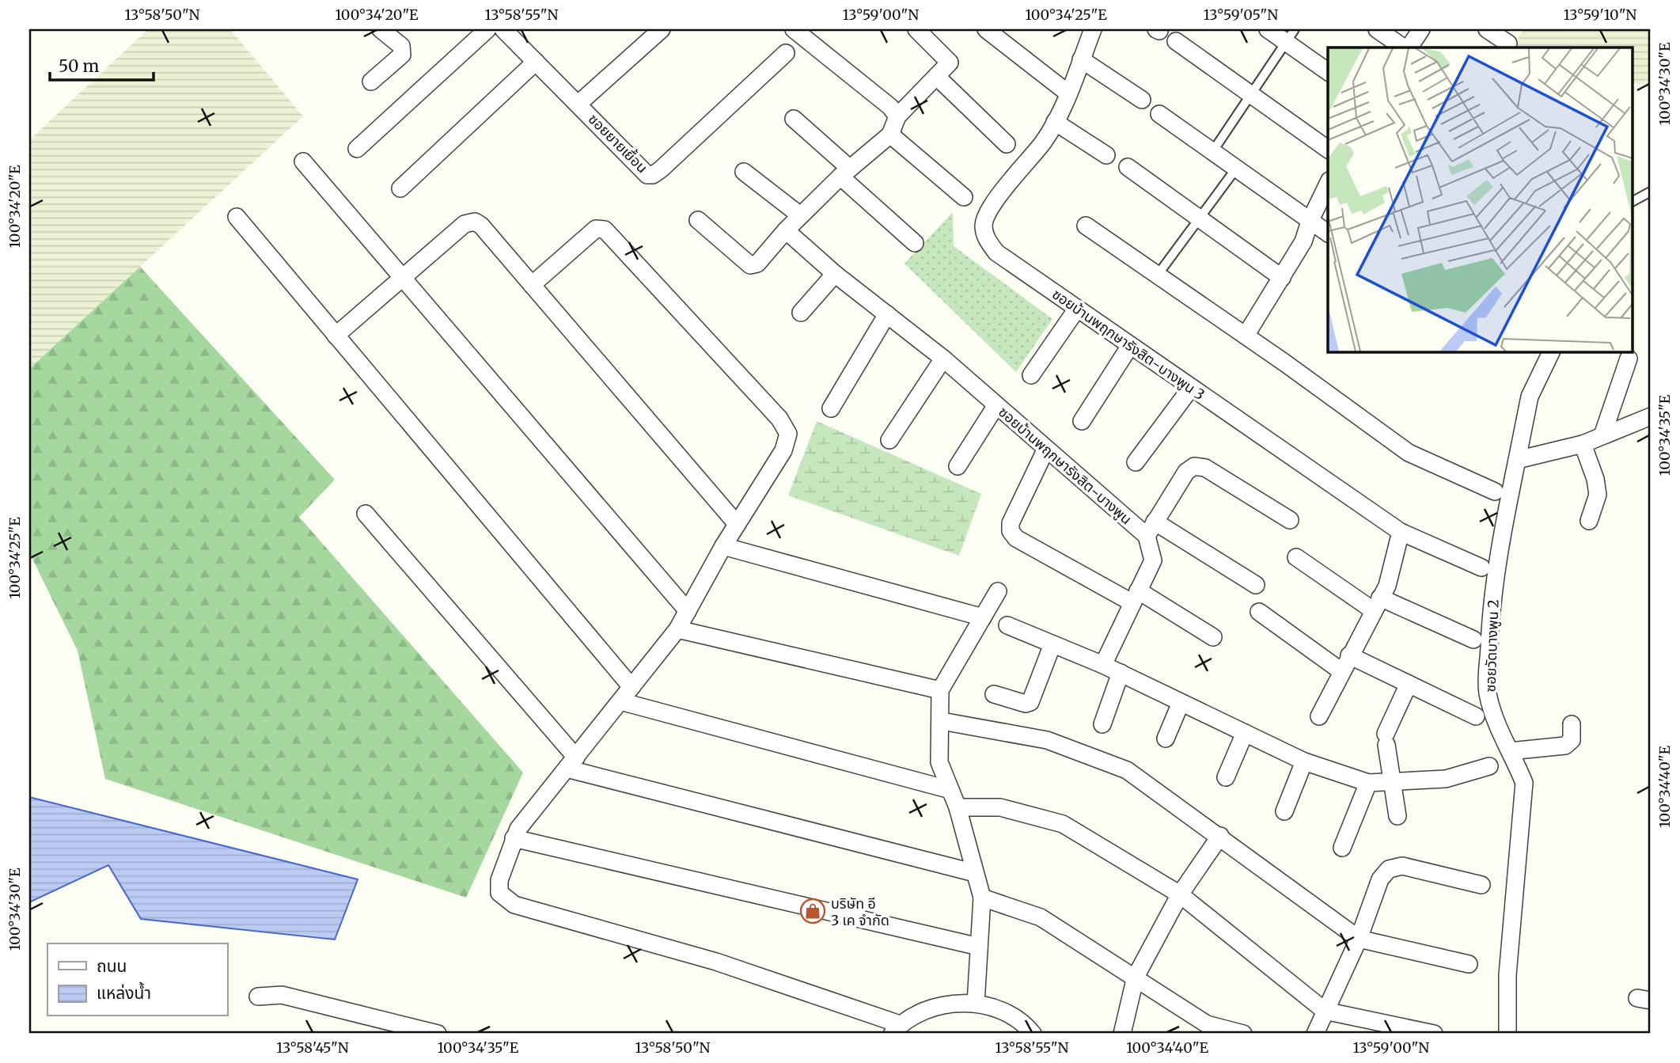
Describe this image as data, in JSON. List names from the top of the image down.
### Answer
{
  "streets": {
    "street": [
      "ซอยยายเยื้อน",
      "ซอยบ้านพฤกษารังสิต-บางพูน 3",
      "ซอยบ้านพฤกษารังสิต-บางพูน",
      "ซอยวัดบางพูน 2"
    ]
  },
  "places": {
    "shop": ["บริษัท อี 3 เค จำกัด"]
  },
  "legend": ["ถนน", "แหล่งน้ำ"],
  "scale_bar": "50 m",
  "coordinates": [
    "13°58'50\"N",
    "100°34'20\"E",
    "13°58'55\"N",
    "13°59'00\"N",
    "100°34'25\"E",
    "13°59'05\"N",
    "13°59'10\"N",
    "100°34'30\"E",
    "100°34'35\"E",
    "100°34'40\"E",
    "13°58'45\"N"
  ]
}
